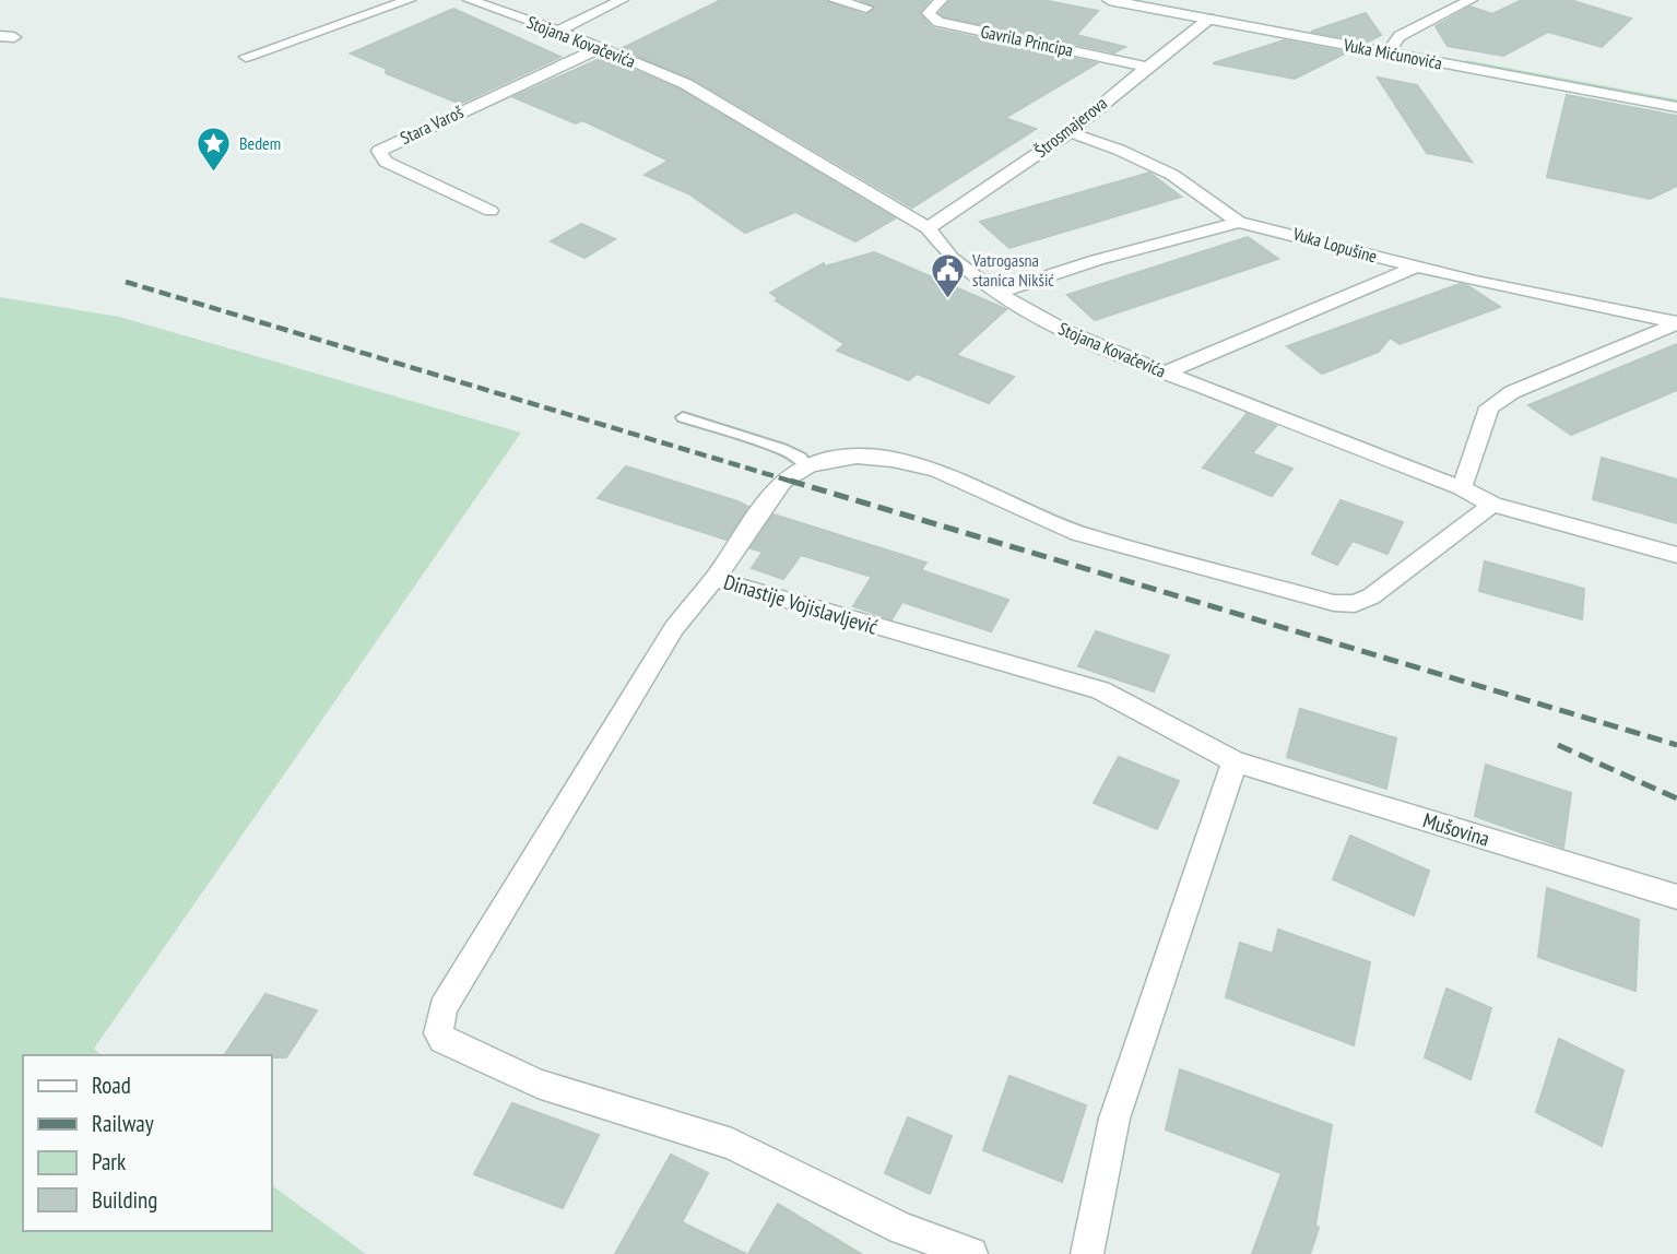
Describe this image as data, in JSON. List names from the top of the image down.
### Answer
{
  "streets": {
    "street": [
      "Gavrila Principa",
      "Stojana Kovačevića",
      "Vuka Mićunovića",
      "Stara Varoš",
      "Štrosmajerova",
      "Vuka Lopušine",
      "Dinastije Vojislavljević",
      "Mušovina"
    ]
  },
  "crossings": [
    ["Gavrila Principa", "Štrosmajerova"],
    ["Stojana Kovačevića", "Stara Varoš"],
    ["Stojana Kovačevića", "Štrosmajerova"],
    ["Stojana Kovačevića", "Vuka Lopušine"],
    ["Stojana Kovačevića", "Dinastije Vojislavljević"],
    ["Vuka Mićunovića", "Štrosmajerova"],
    ["Dinastije Vojislavljević", "Mušovina"]
  ],
  "places": {
    "place": ["Bedem"],
    "public building": ["Vatrogasna stanica Nikšić"]
  },
  "legend": [
    "Road",
    "Railway",
    "Park",
    "Building"
  ]
}
